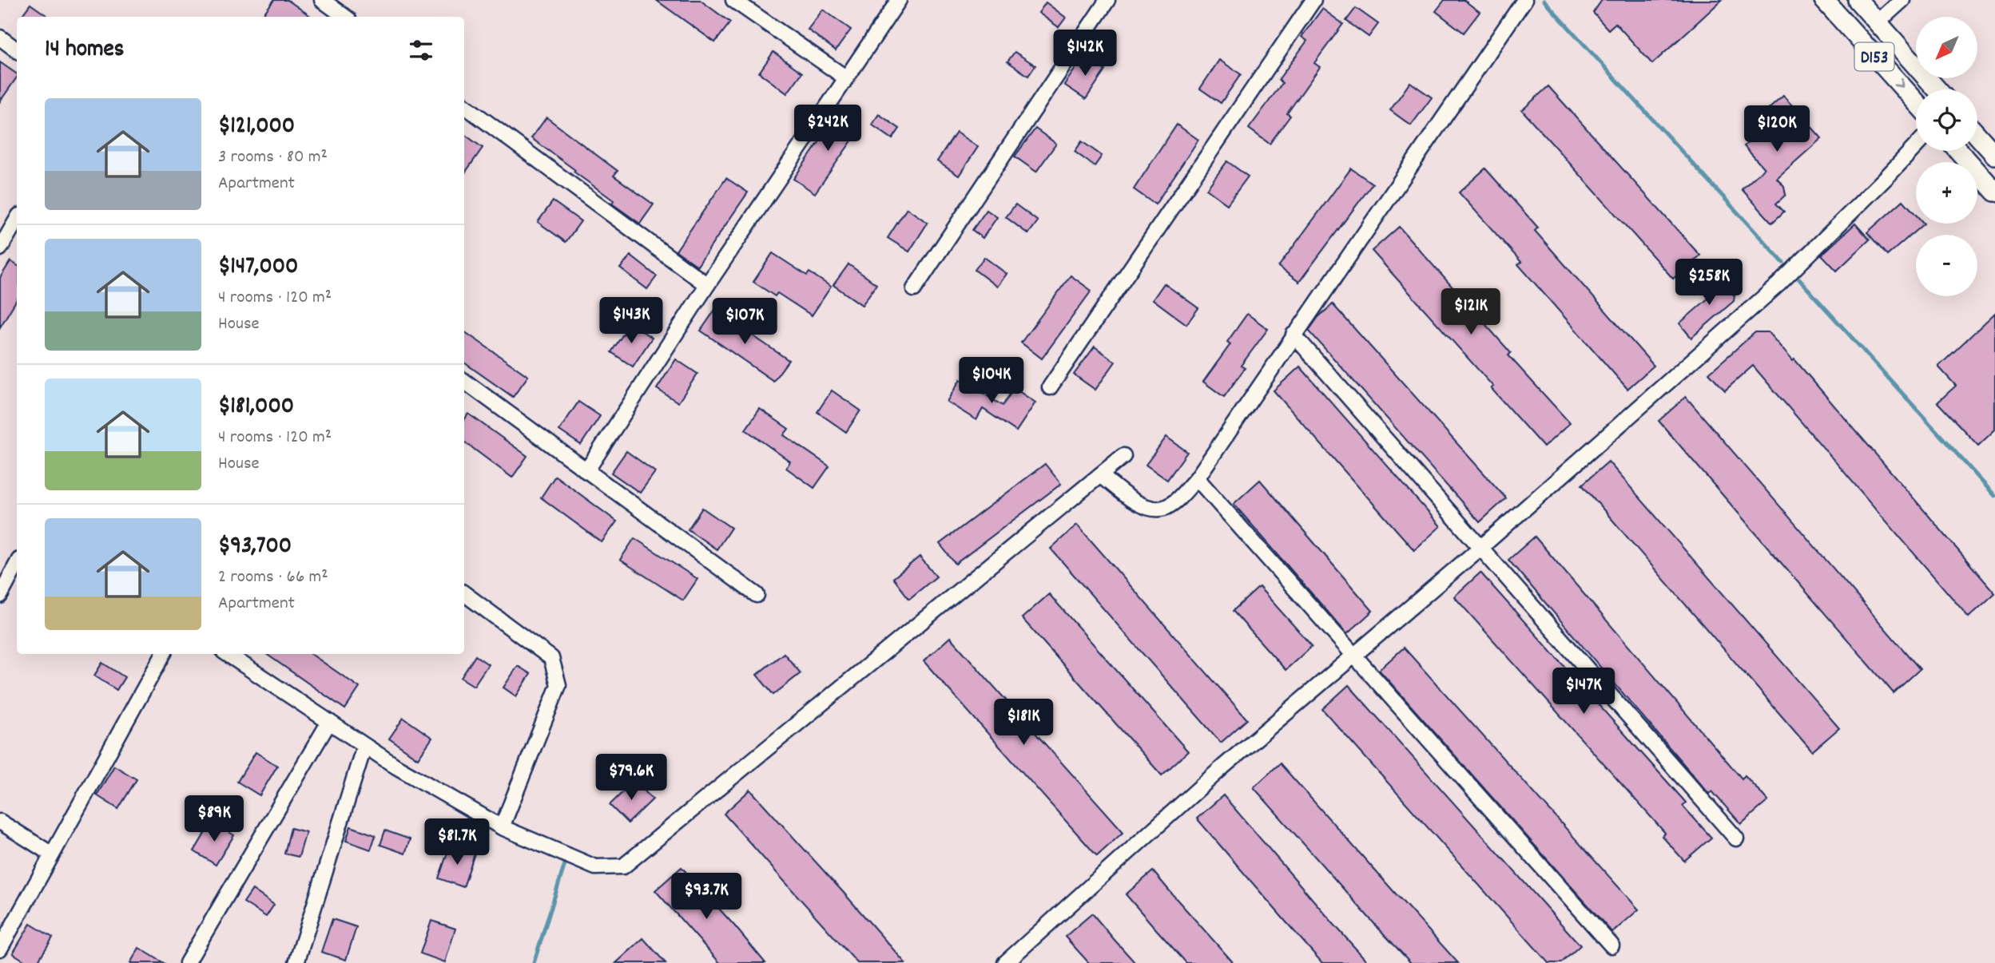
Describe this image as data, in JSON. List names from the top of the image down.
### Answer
{
  "streets": {
    "main road": ["D153"]
  },
  "north": "bottom left",
  "page": {
    "map_buttons": ["+", "−"],
    "heading": "14 homes",
    "price": [
      "$142K",
      "$242K",
      "$120K",
      "$258K",
      "$121K",
      "$143K",
      "$107K",
      "$104K",
      "$147K",
      "$181K",
      "$79.6K",
      "$89K",
      "$81.7K",
      "$93.7K"
    ],
    "list": [
      {
        "name": "$121,000",
        "note": "3 rooms · 80 m² · Apartment"
      },
      {
        "name": "$147,000",
        "note": "4 rooms · 120 m² · House"
      },
      {
        "name": "$181,000",
        "note": "4 rooms · 120 m² · House"
      },
      {
        "name": "$93,700",
        "note": "2 rooms · 66 m² · Apartment"
      }
    ]
  }
}
